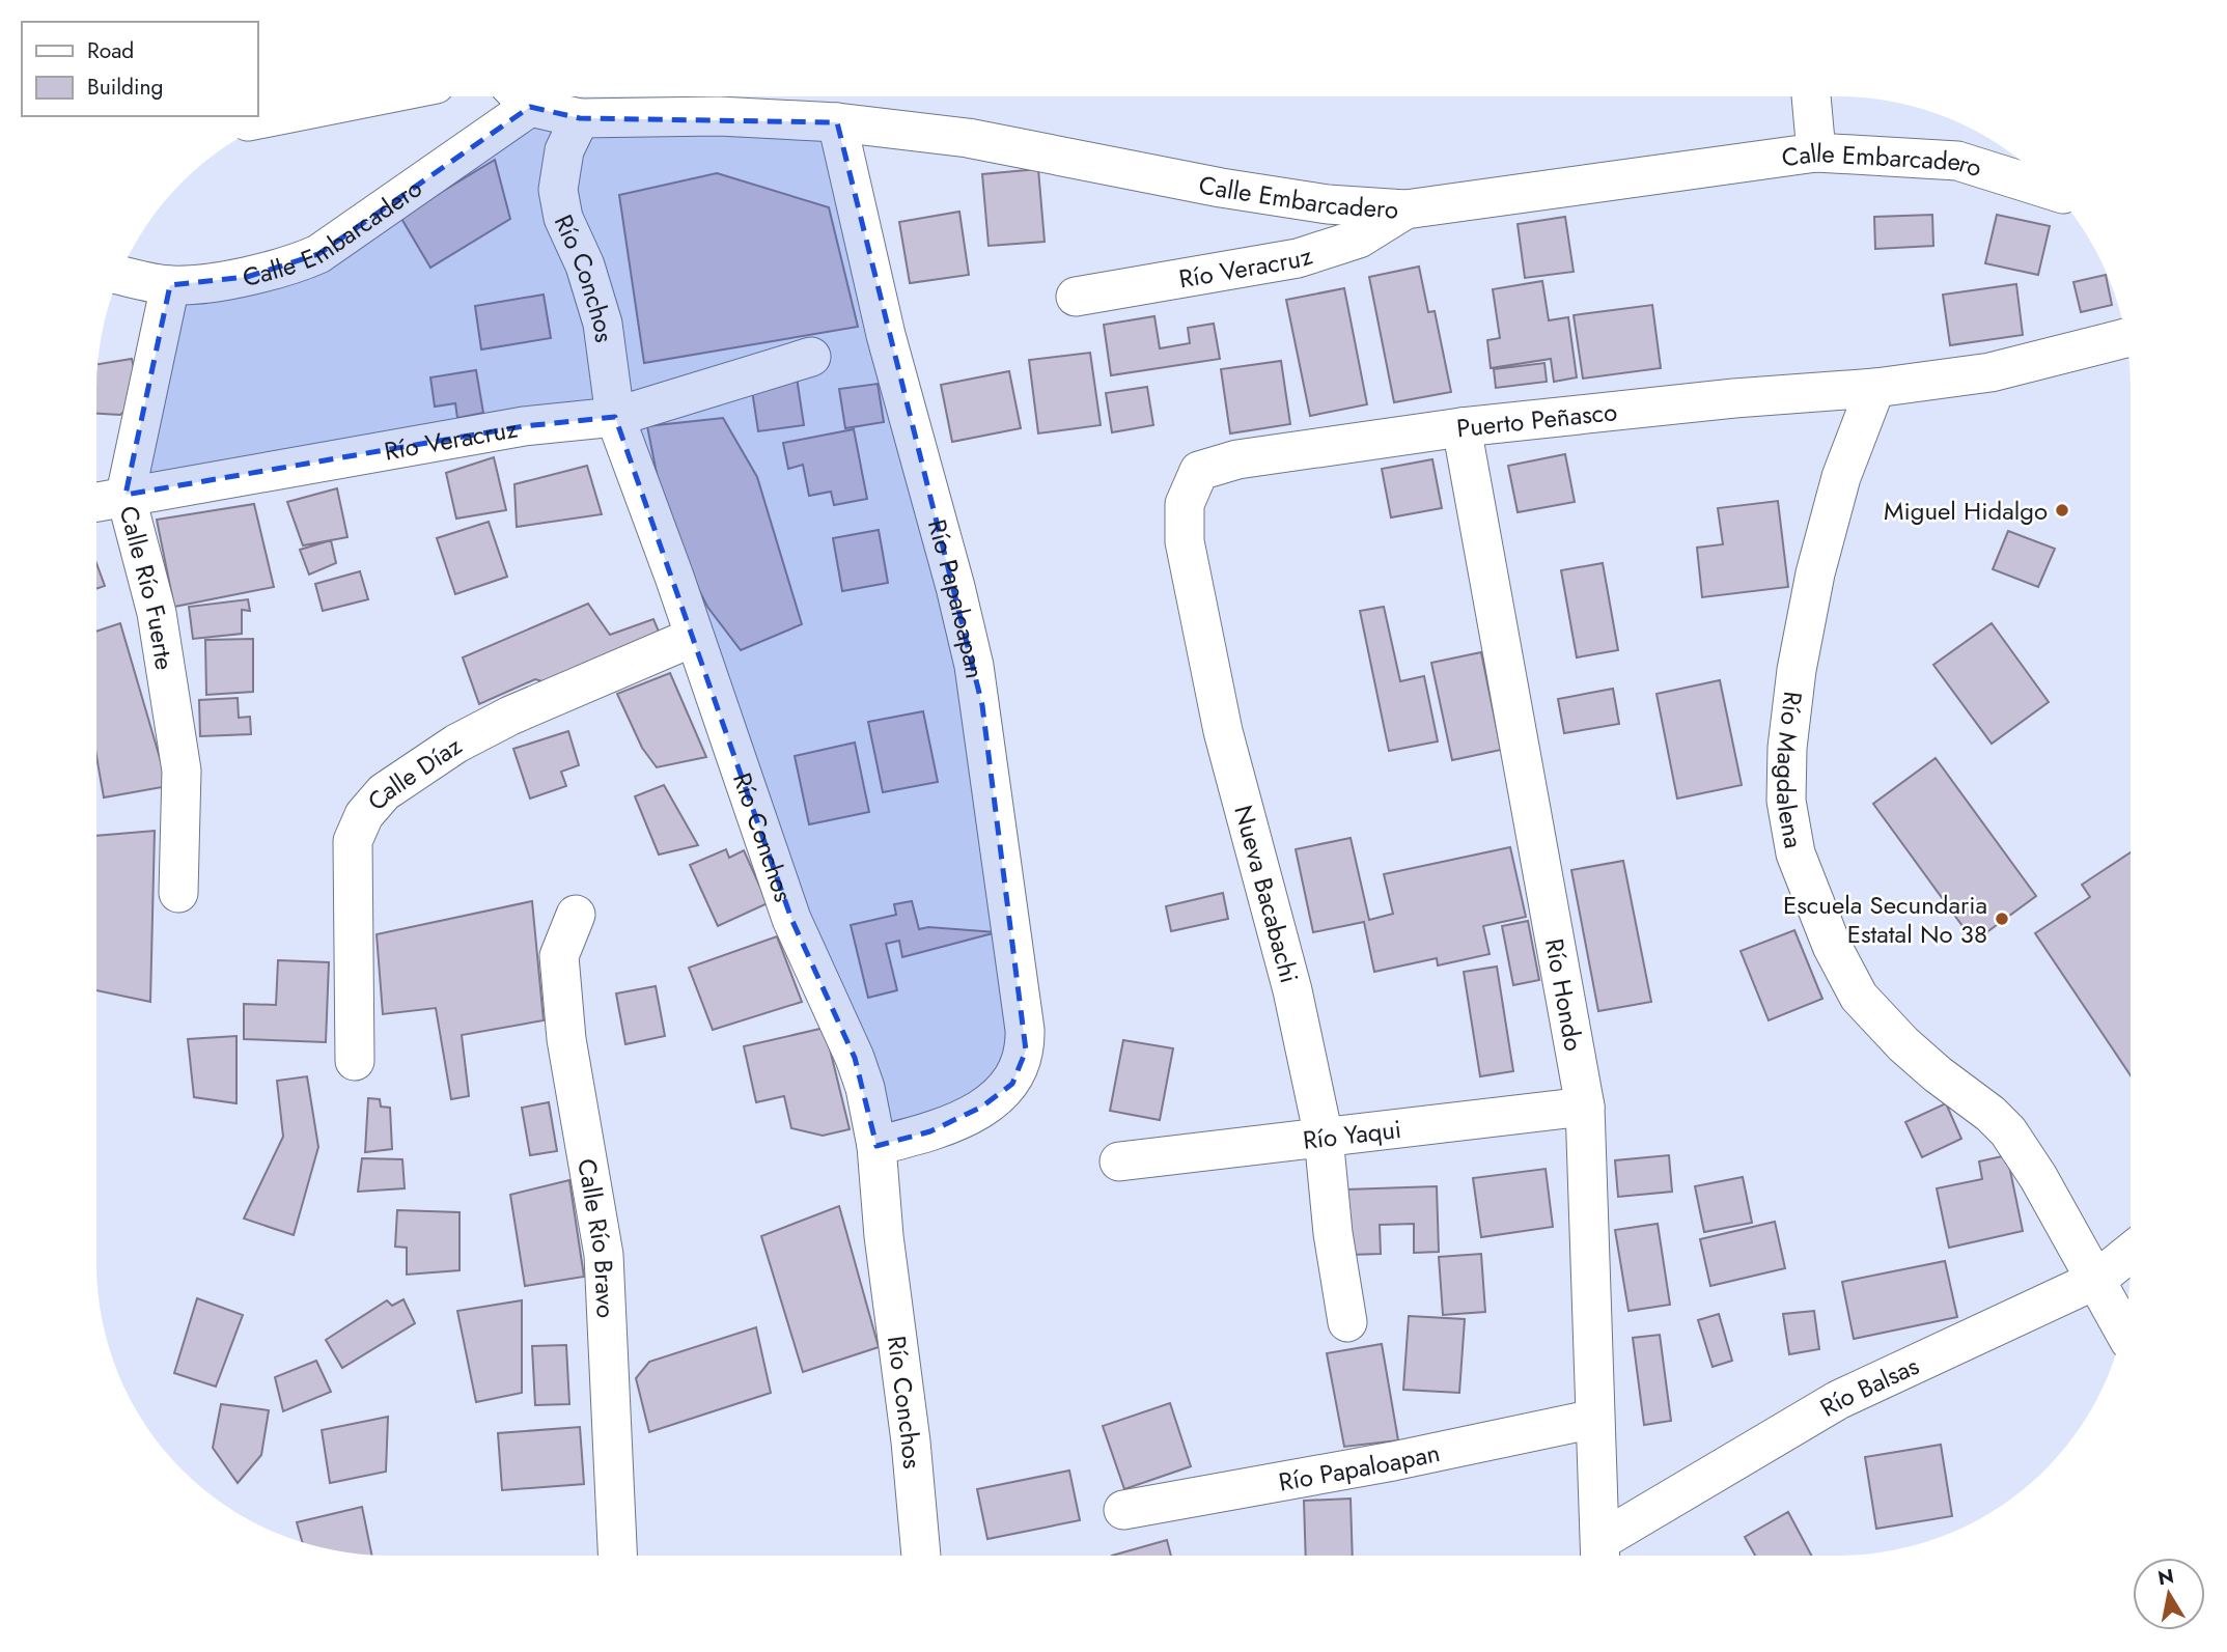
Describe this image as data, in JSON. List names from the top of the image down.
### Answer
{
  "streets": {
    "street": [
      "Calle Embarcadero",
      "Río Veracruz",
      "Río Conchos",
      "Puerto Peñasco",
      "Calle Río Fuerte",
      "Río Papaloapan",
      "Río Magdalena",
      "Calle Díaz",
      "Nueva Bacabachi",
      "Río Hondo",
      "Río Yaqui",
      "Calle Río Bravo",
      "Río Balsas"
    ]
  },
  "crossings": [
    ["Calle Embarcadero", "Río Veracruz"],
    ["Calle Embarcadero", "Río Conchos"],
    ["Calle Embarcadero", "Calle Río Fuerte"],
    ["Calle Embarcadero", "Río Papaloapan"],
    ["Río Veracruz", "Río Conchos"],
    ["Río Veracruz", "Calle Río Fuerte"],
    ["Río Conchos", "Río Papaloapan"],
    ["Río Conchos", "Calle Díaz"],
    ["Puerto Peñasco", "Río Magdalena"],
    ["Puerto Peñasco", "Nueva Bacabachi"],
    ["Puerto Peñasco", "Río Hondo"],
    ["Río Papaloapan", "Río Hondo"],
    ["Río Magdalena", "Río Balsas"],
    ["Nueva Bacabachi", "Río Yaqui"],
    ["Río Hondo", "Río Yaqui"],
    ["Río Hondo", "Río Balsas"]
  ],
  "places": ["Miguel Hidalgo", "Escuela Secundaria Estatal No 38"],
  "legend": ["Road", "Building"],
  "north": "top"
}
